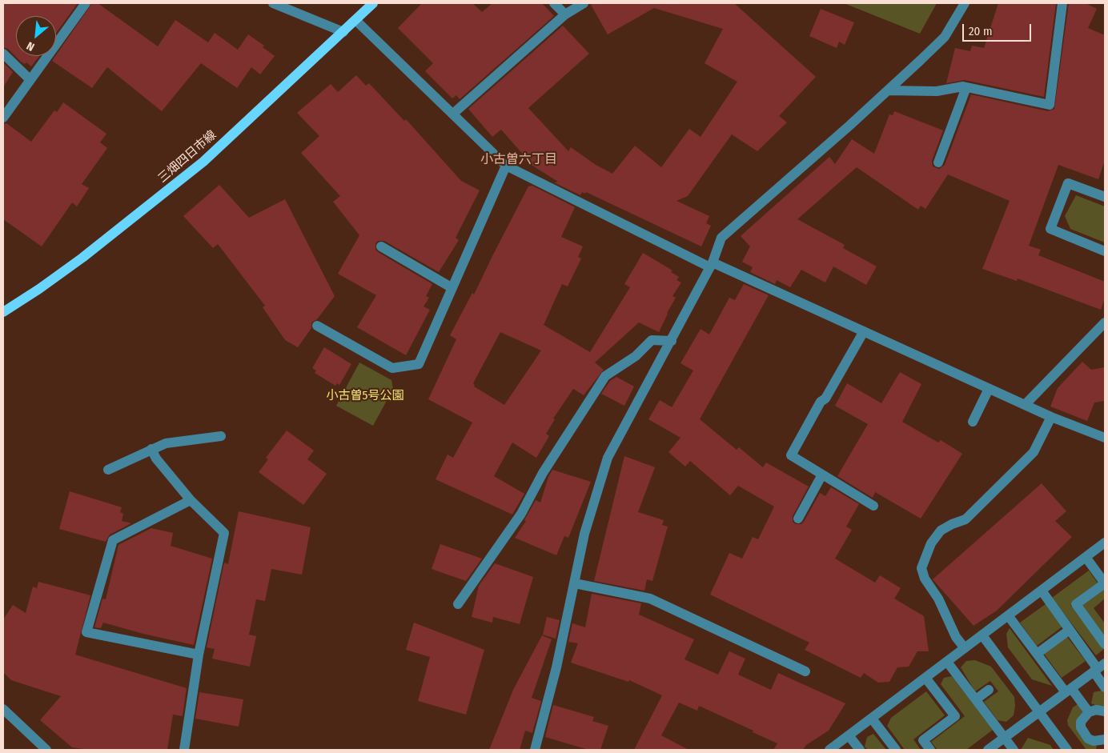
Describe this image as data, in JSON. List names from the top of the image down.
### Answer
{
  "streets": {
    "main road": ["三畑四日市線"]
  },
  "districts": ["小古曽六丁目"],
  "parks": ["小古曽5号公園"],
  "scale_bar": "20 m",
  "north": "bottom left"
}
